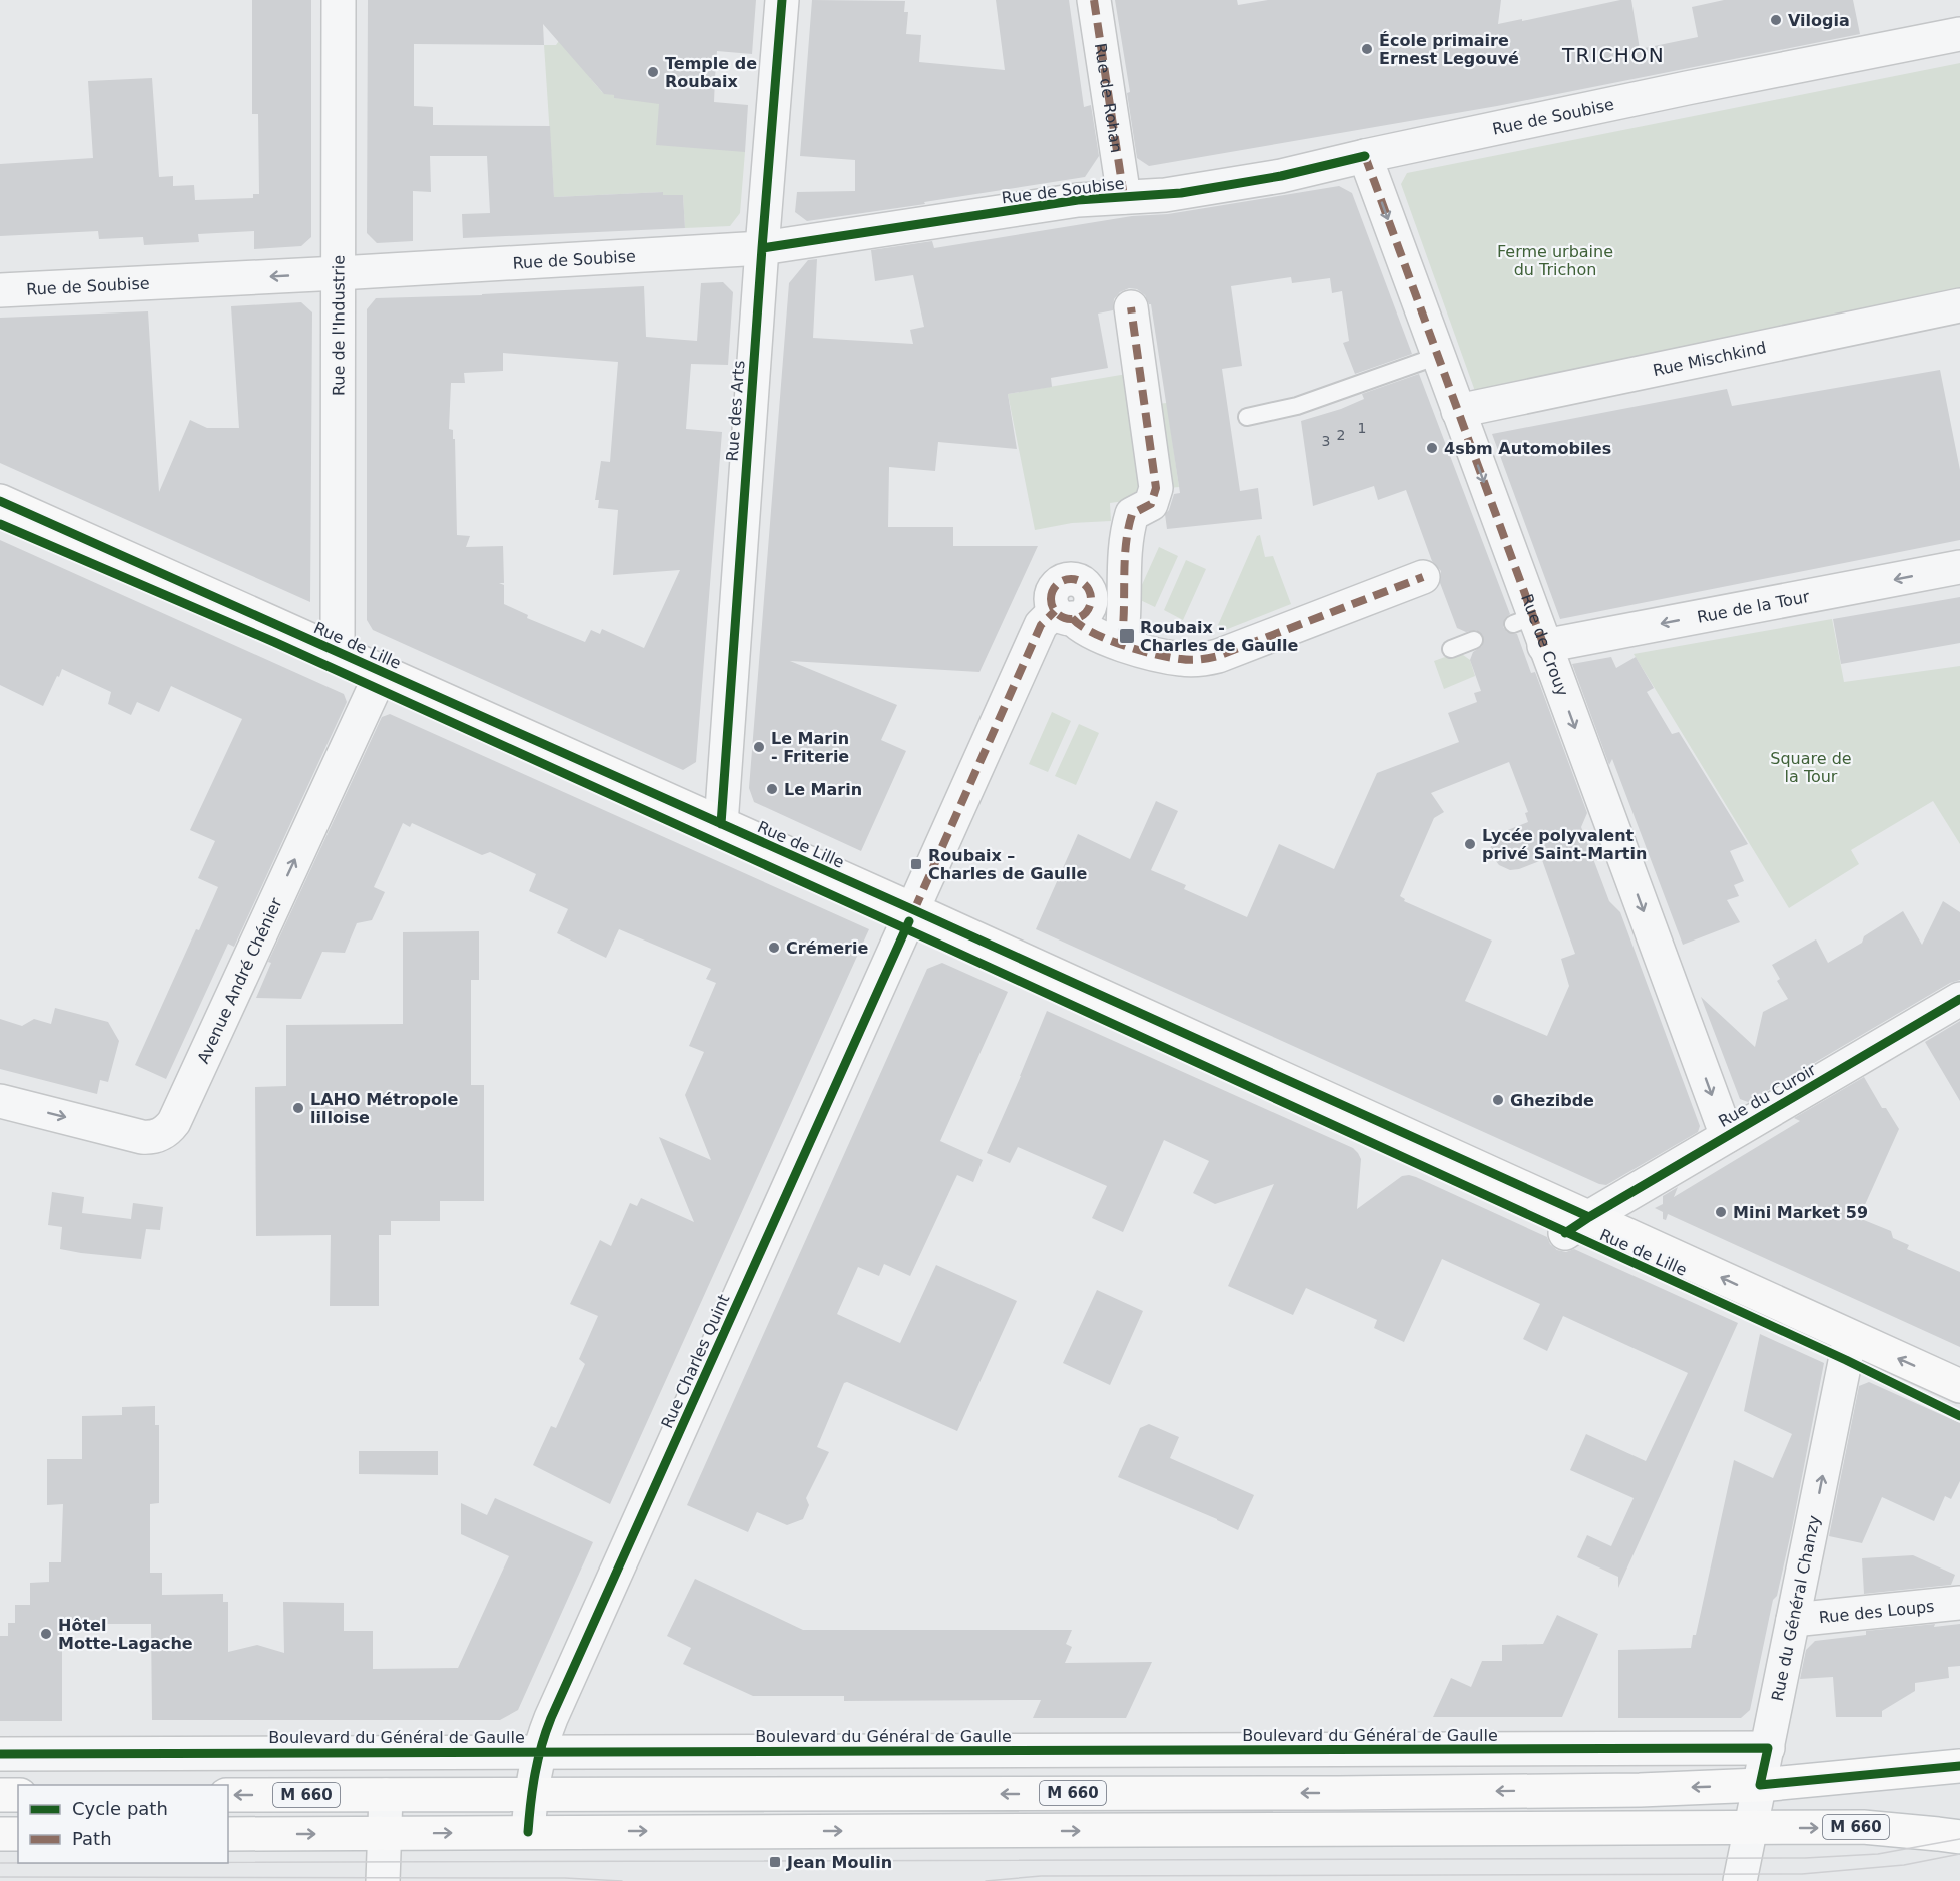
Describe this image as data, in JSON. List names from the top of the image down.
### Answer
{
  "streets": {
    "main road": ["Rue de Lille", "M 660"],
    "street": [
      "Rue de Rohan",
      "Rue de Soubise",
      "Rue de l'Industrie",
      "Rue Mischkind",
      "Rue des Arts",
      "Rue de la Tour",
      "Rue de Crouy",
      "Avenue André Chénier",
      "Rue du Curoir",
      "Rue Charles Quint",
      "Rue du Général Chanzy",
      "Rue des Loups",
      "Boulevard du Général de Gaulle"
    ]
  },
  "crossings": [
    ["Rue de Rohan", "Rue de Soubise"],
    ["Rue de Soubise", "Rue de l'Industrie"],
    ["Rue de Soubise", "Rue des Arts"],
    ["Rue de Soubise", "Rue de Crouy"],
    ["Rue de l'Industrie", "Rue de Lille"],
    ["Rue Mischkind", "Rue de Crouy"],
    ["Rue des Arts", "Rue de Lille"],
    ["Rue de la Tour", "Rue de Crouy"],
    ["Rue de Lille", "Avenue André Chénier"],
    ["Rue de Lille", "Rue du Curoir"],
    ["Rue de Lille", "Rue Charles Quint"],
    ["Rue de Lille", "Rue du Général Chanzy"],
    ["Rue de Crouy", "Rue du Curoir"],
    ["Rue Charles Quint", "Boulevard du Général de Gaulle"],
    ["Rue Charles Quint", "M 660"],
    ["Rue du Général Chanzy", "Rue des Loups"],
    ["Rue du Général Chanzy", "Boulevard du Général de Gaulle"],
    ["Rue du Général Chanzy", "M 660"]
  ],
  "one_way": [
    "Rue de la Tour",
    "Rue de Crouy",
    "Avenue André Chénier",
    "Rue du Général Chanzy"
  ],
  "districts": ["TRICHON"],
  "parks": ["Ferme urbaine du Trichon", "Square de la Tour"],
  "places": {
    "other": [
      "Vilogia",
      "École primaire Ernest Legouvé",
      "Temple de Roubaix",
      "4sbm Automobiles",
      "Le Marin - Friterie",
      "Le Marin",
      "Lycée polyvalent privé Saint-Martin",
      "Crémerie",
      "Ghezibde",
      "LAHO Métropole lilloise",
      "Mini Market 59",
      "Hôtel Motte-Lagache"
    ],
    "transit": ["Roubaix - Charles de Gaulle", "Roubaix – Charles de Gaulle", "Jean Moulin"]
  },
  "house_numbers": ["1", "2", "3"],
  "legend": ["Cycle path", "Path"]
}
